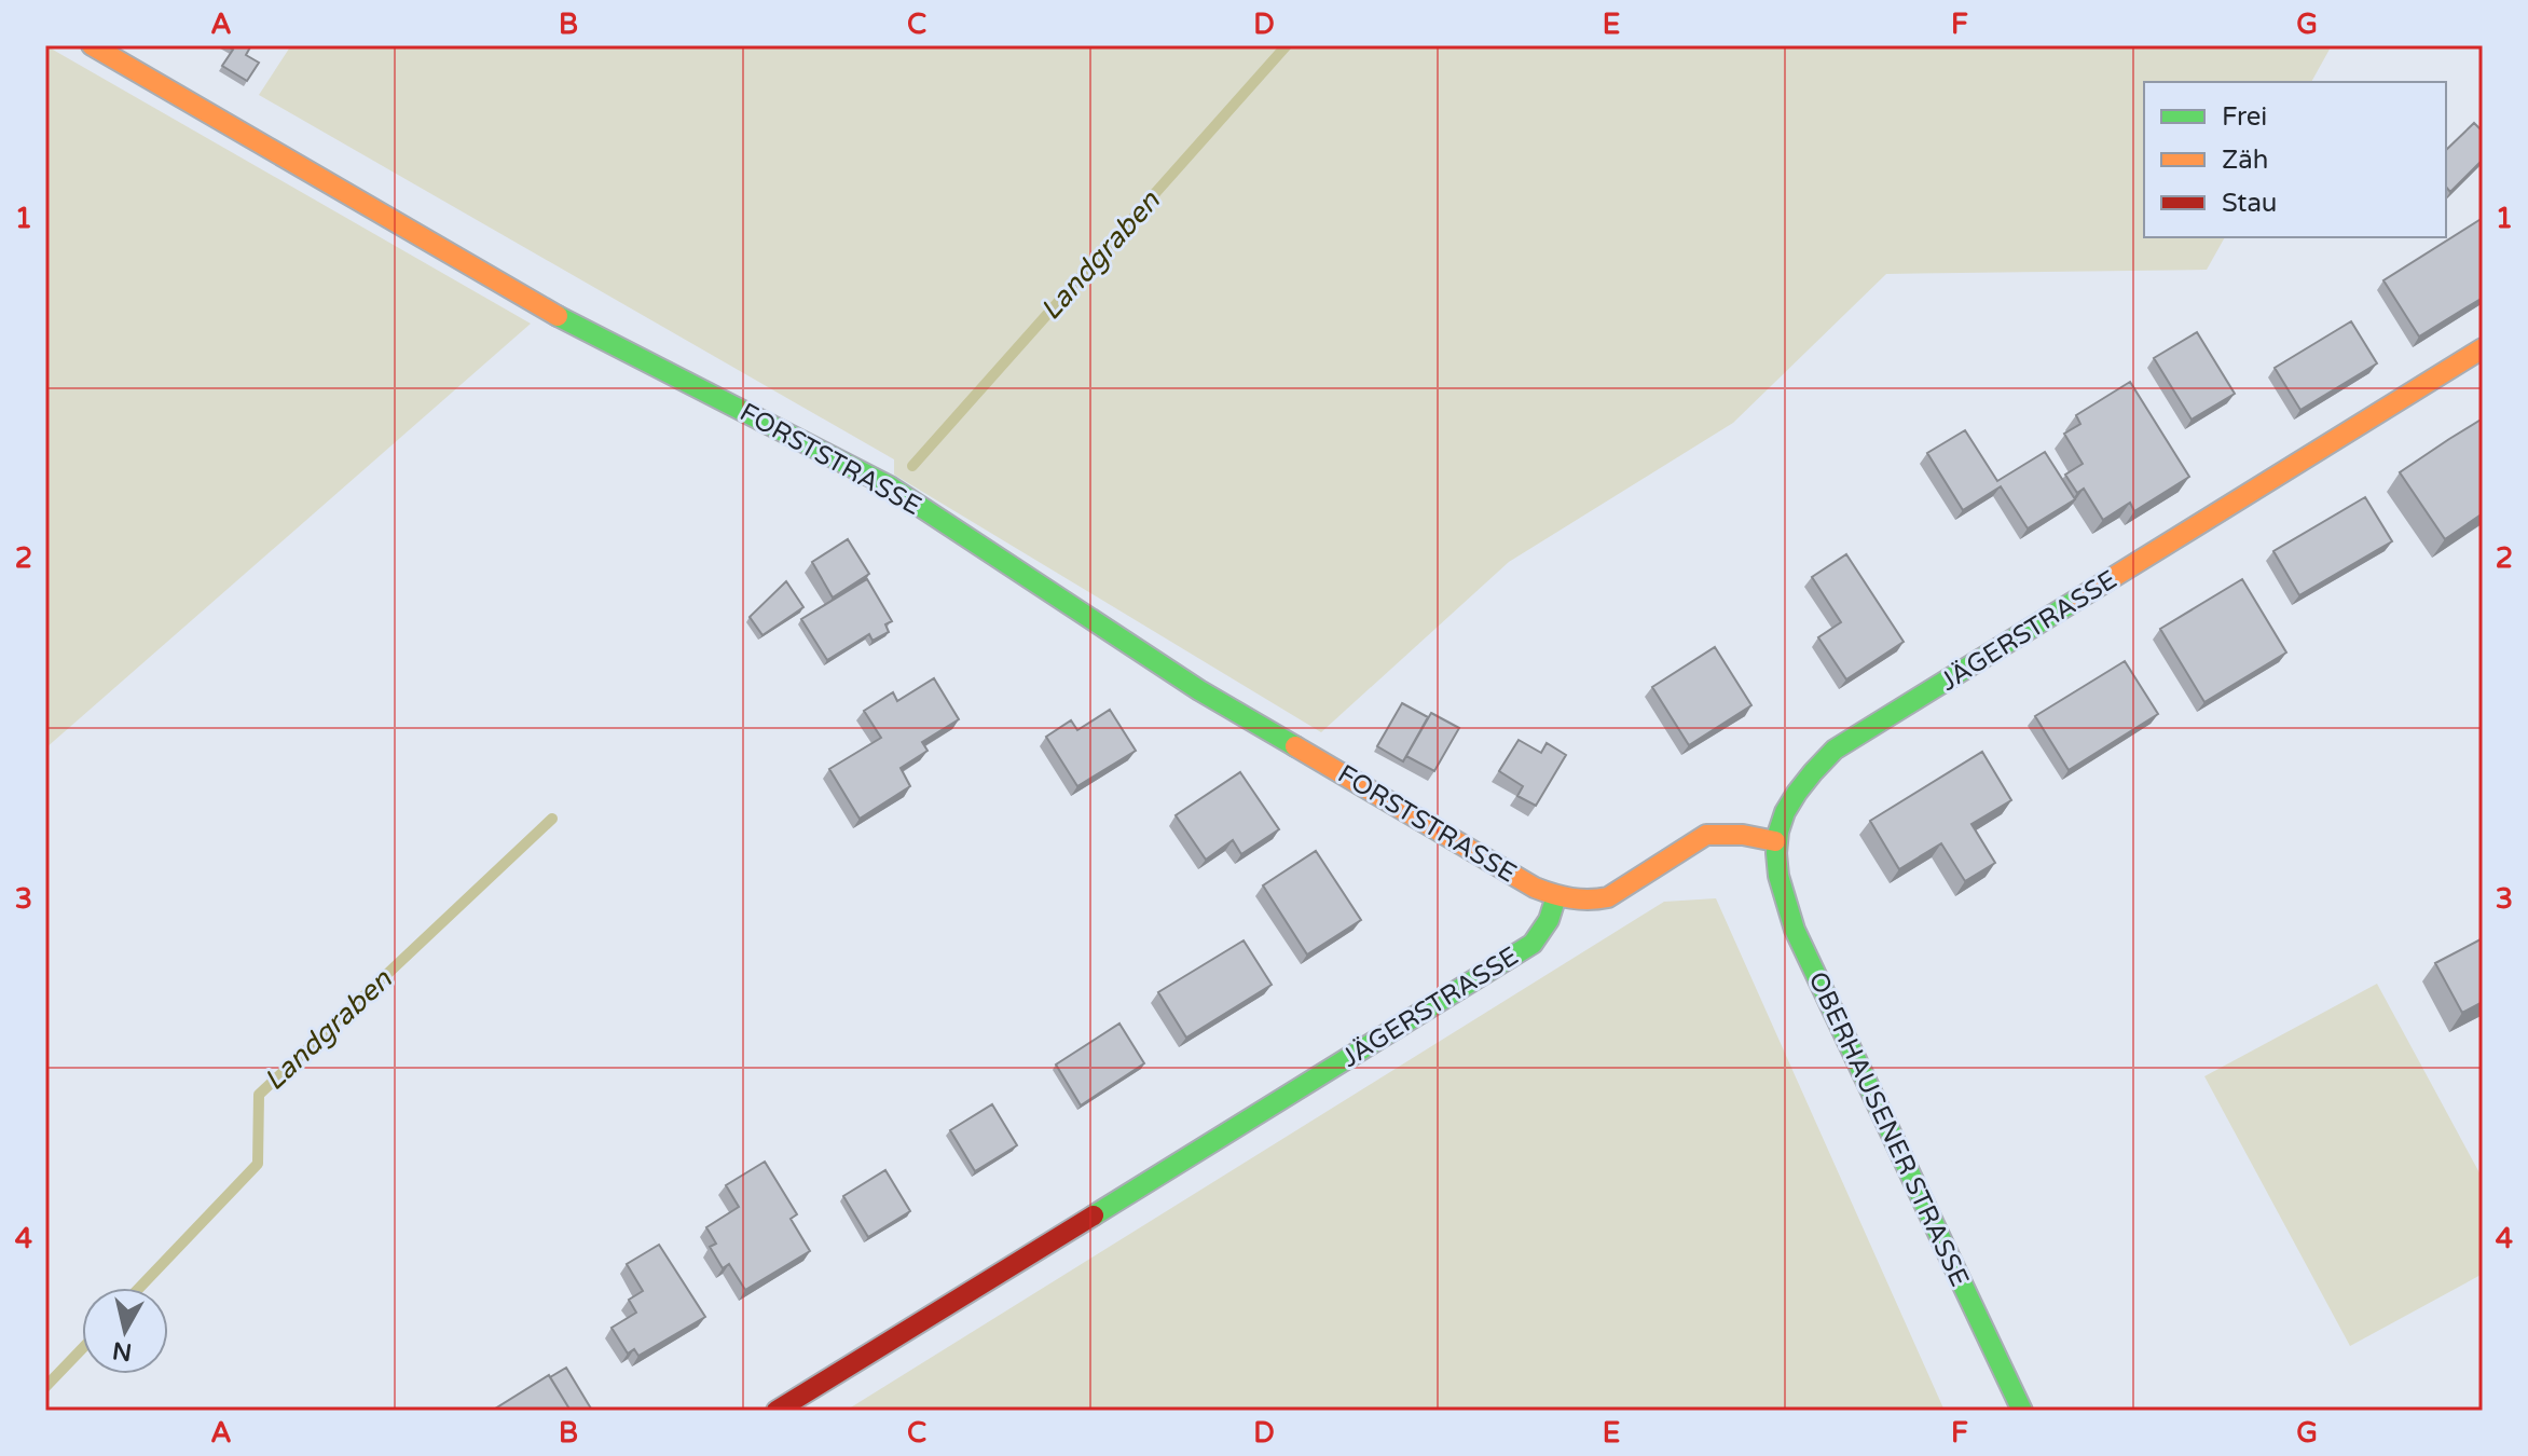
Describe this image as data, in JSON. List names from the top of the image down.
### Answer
{
  "streets": {
    "street": ["FORSTSTRASSE", "JÄGERSTRASSE", "OBERHAUSENER STRASSE"]
  },
  "crossings": [
    ["FORSTSTRASSE", "JÄGERSTRASSE"],
    ["JÄGERSTRASSE", "OBERHAUSENER STRASSE"]
  ],
  "water": ["Landgraben"],
  "legend": ["Frei", "Zäh", "Stau"],
  "north": "bottom",
  "grid": {
    "columns": [
      "A",
      "B",
      "C",
      "D",
      "E",
      "F",
      "G"
    ],
    "rows": [
      "1",
      "2",
      "3",
      "4"
    ]
  }
}
